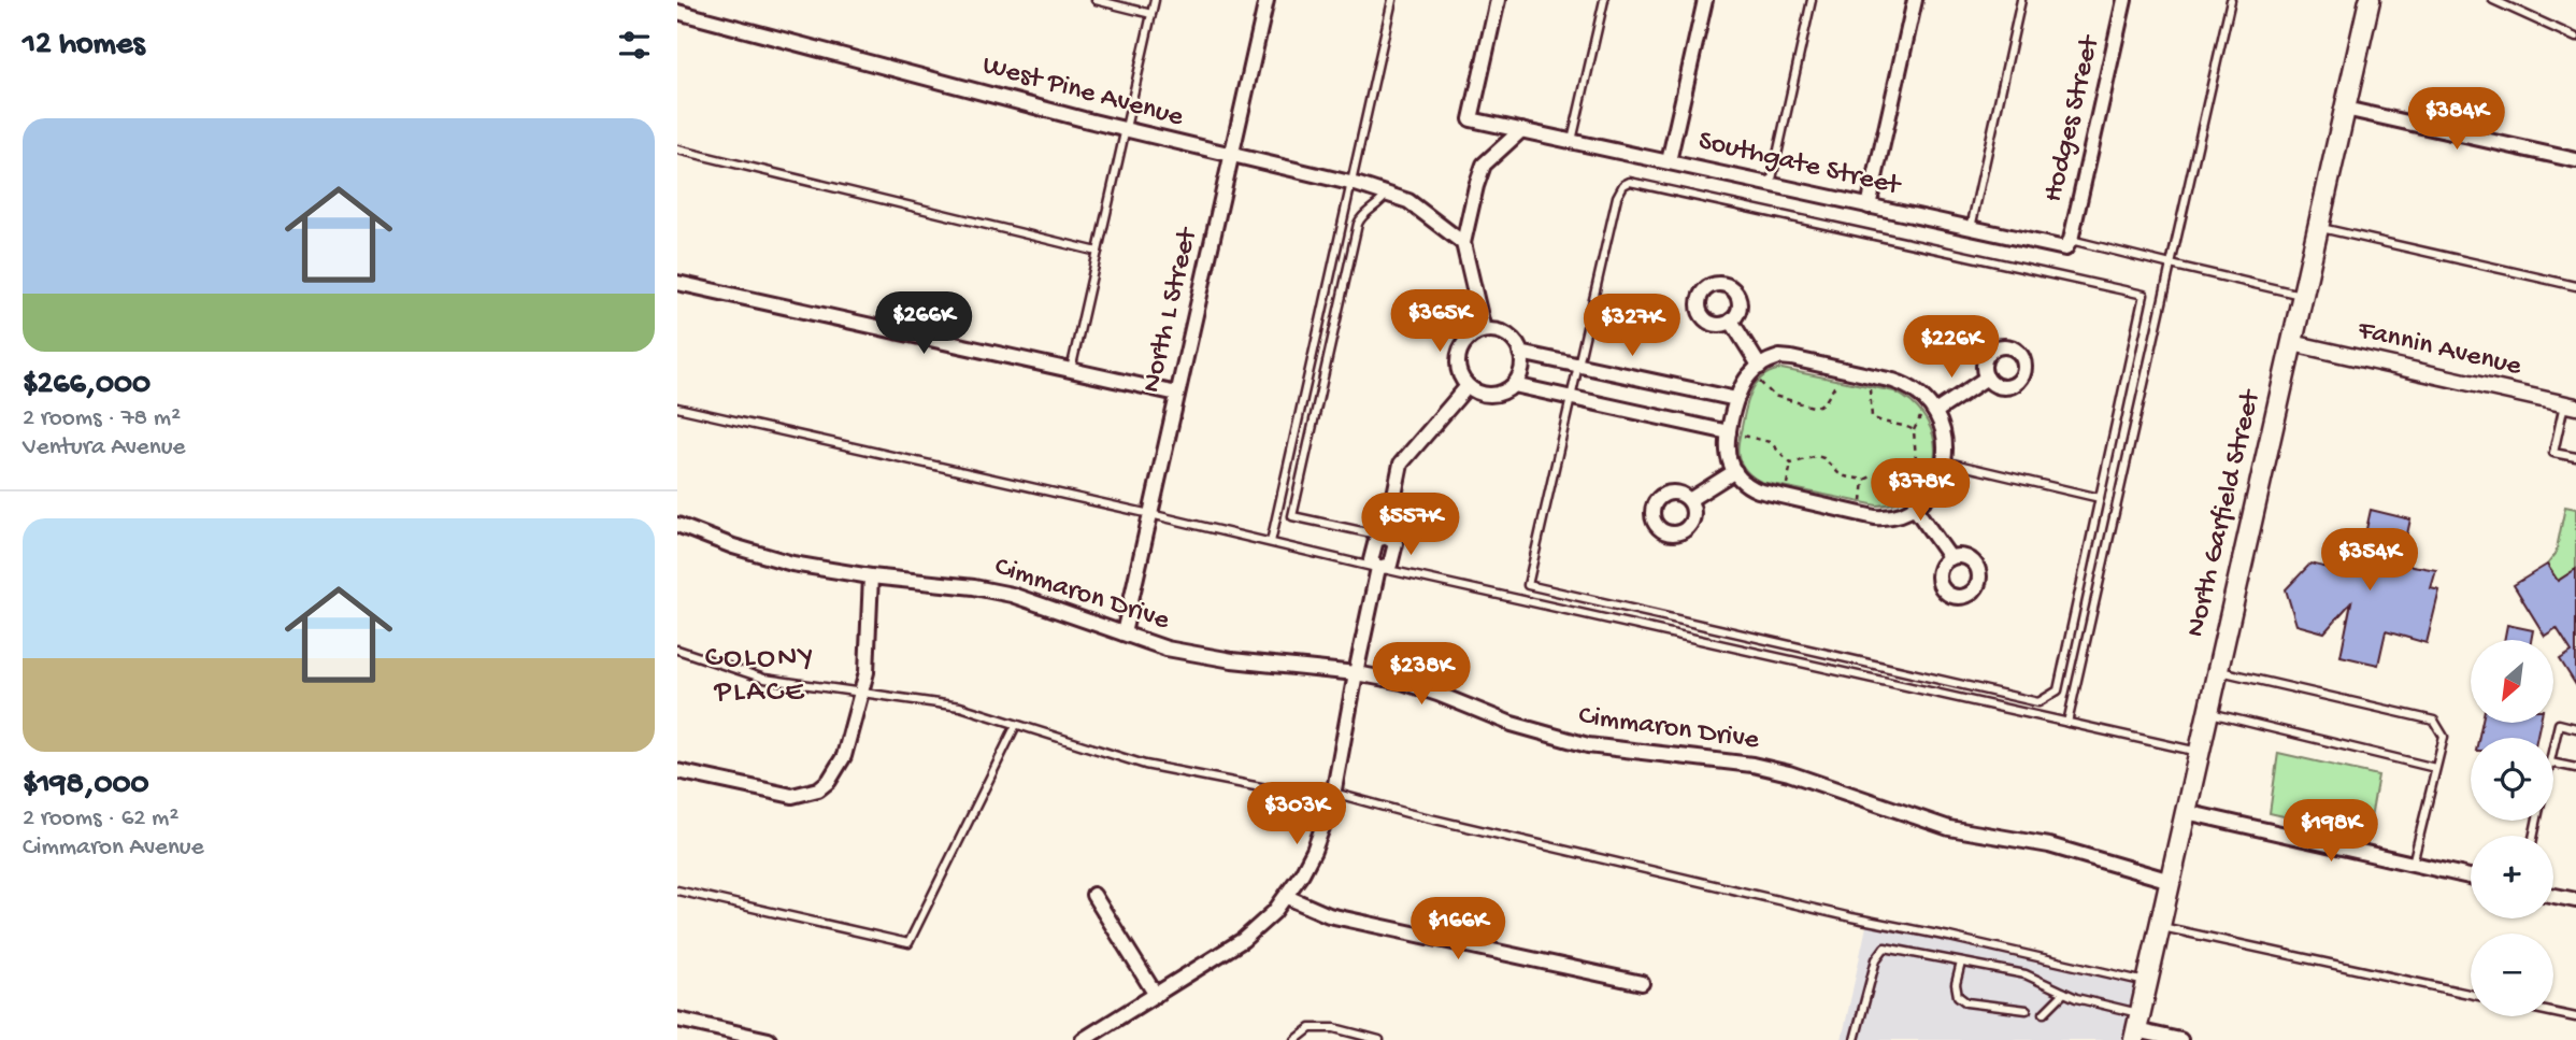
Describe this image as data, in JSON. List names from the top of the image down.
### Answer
{
  "streets": {
    "main road": ["North Garfield Street"],
    "street": [
      "West Pine Avenue",
      "Hodges Street",
      "Southgate Street",
      "North L Street",
      "Fannin Avenue",
      "Cimmaron Drive"
    ]
  },
  "crossings": [
    ["West Pine Avenue", "North L Street"],
    ["Hodges Street", "Southgate Street"],
    ["North L Street", "Cimmaron Drive"],
    ["Fannin Avenue", "North Garfield Street"],
    ["North Garfield Street", "Cimmaron Drive"]
  ],
  "districts": ["COLONY PLACE"],
  "north": "bottom left",
  "page": {
    "heading": "12 homes",
    "price": [
      "$384K",
      "$365K",
      "$266K",
      "$327K",
      "$226K",
      "$378K",
      "$557K",
      "$354K",
      "$238K",
      "$303K",
      "$198K",
      "$166K"
    ],
    "list": [
      {
        "name": "$266,000",
        "note": "2 rooms · 78 m² · Ventura Avenue"
      },
      {
        "name": "$198,000",
        "note": "2 rooms · 62 m² · Cimmaron Avenue"
      }
    ],
    "map_buttons": ["+", "−"]
  }
}
